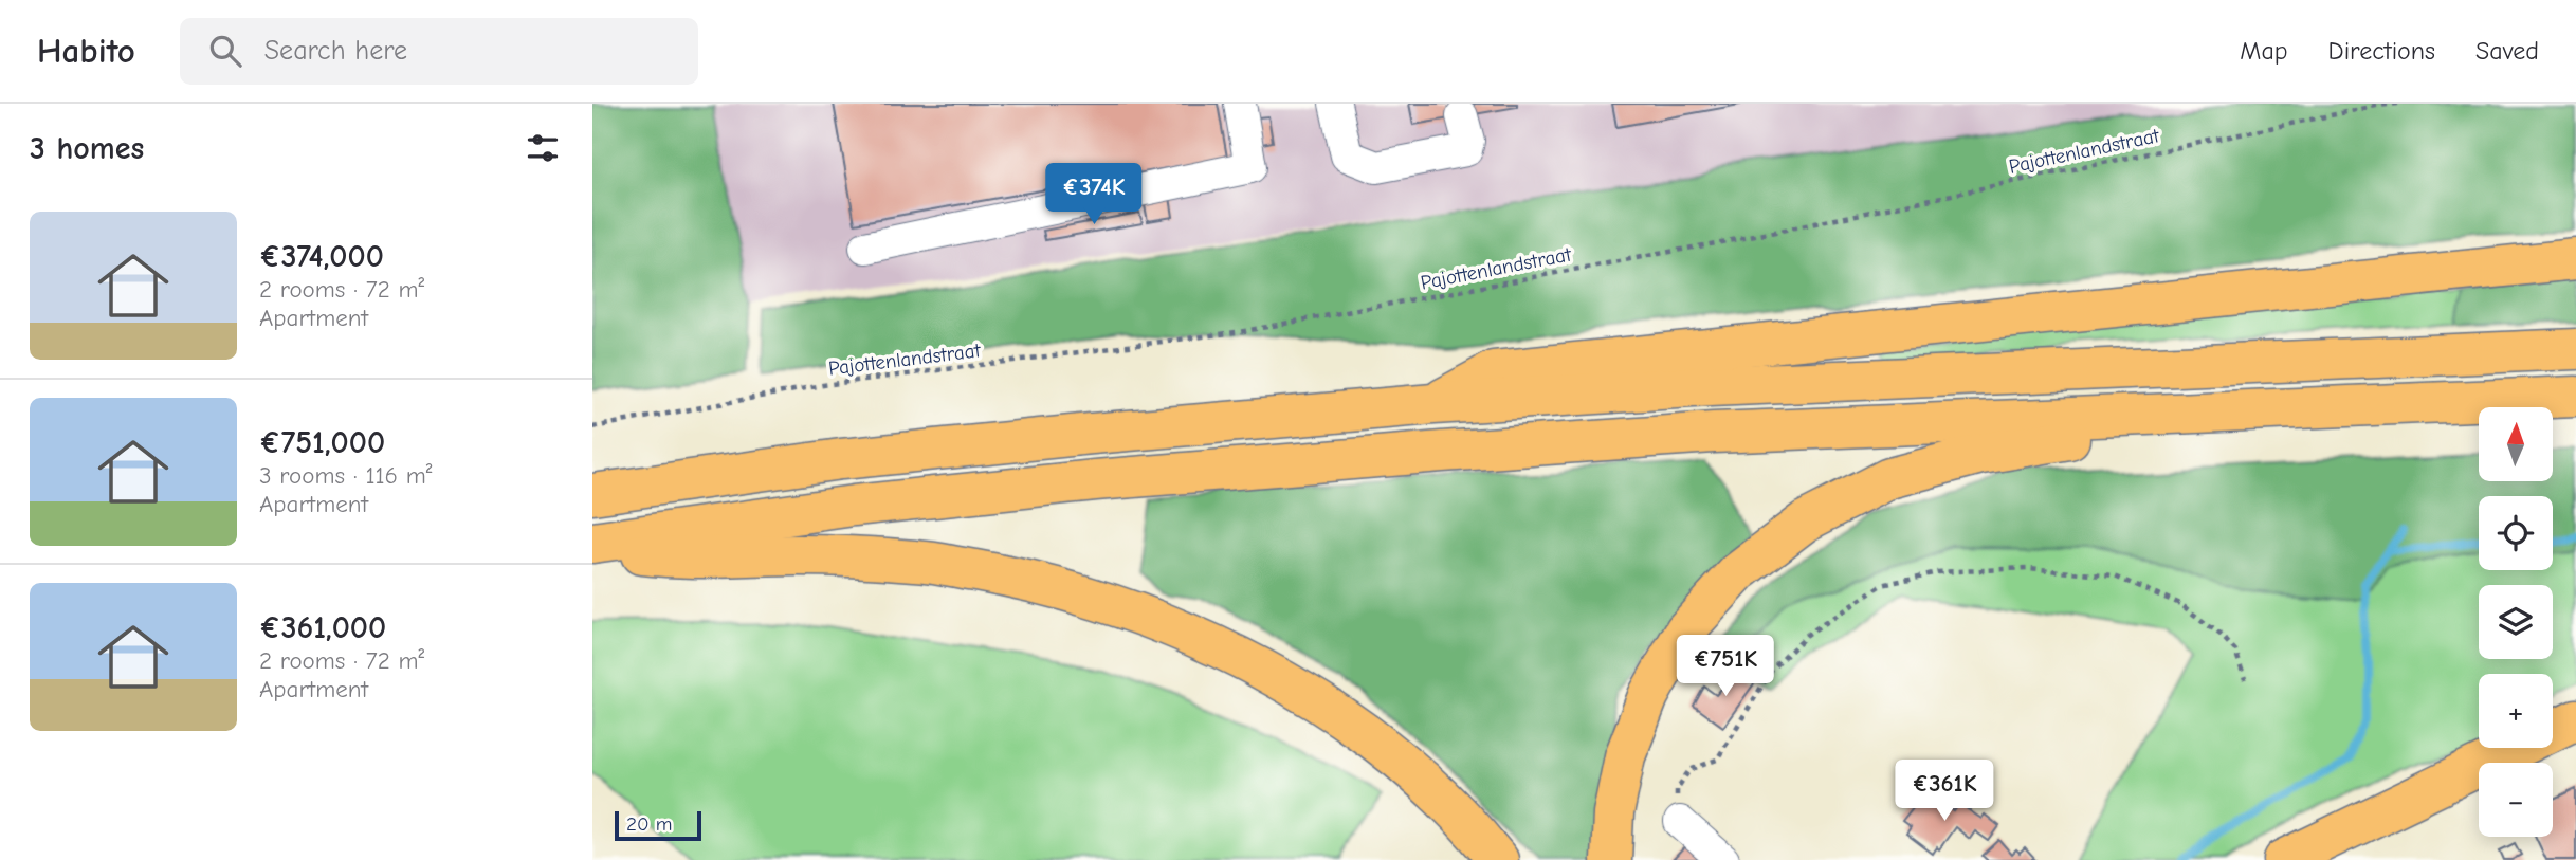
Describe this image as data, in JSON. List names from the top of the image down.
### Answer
{
  "streets": {
    "path": ["Pajottenlandstraat"]
  },
  "scale_bar": "20 m",
  "north": "top",
  "page": {
    "header": "Habito",
    "search": "Search here",
    "nav": ["Map", "Directions", "Saved"],
    "heading": "3 homes",
    "price": ["€374K", "€751K", "€361K"],
    "list": [
      {
        "name": "€374,000",
        "note": "2 rooms · 72 m² · Apartment"
      },
      {
        "name": "€751,000",
        "note": "3 rooms · 116 m² · Apartment"
      },
      {
        "name": "€361,000",
        "note": "2 rooms · 72 m² · Apartment"
      }
    ],
    "map_buttons": ["+", "−"],
    "scale": "20 m"
  }
}
